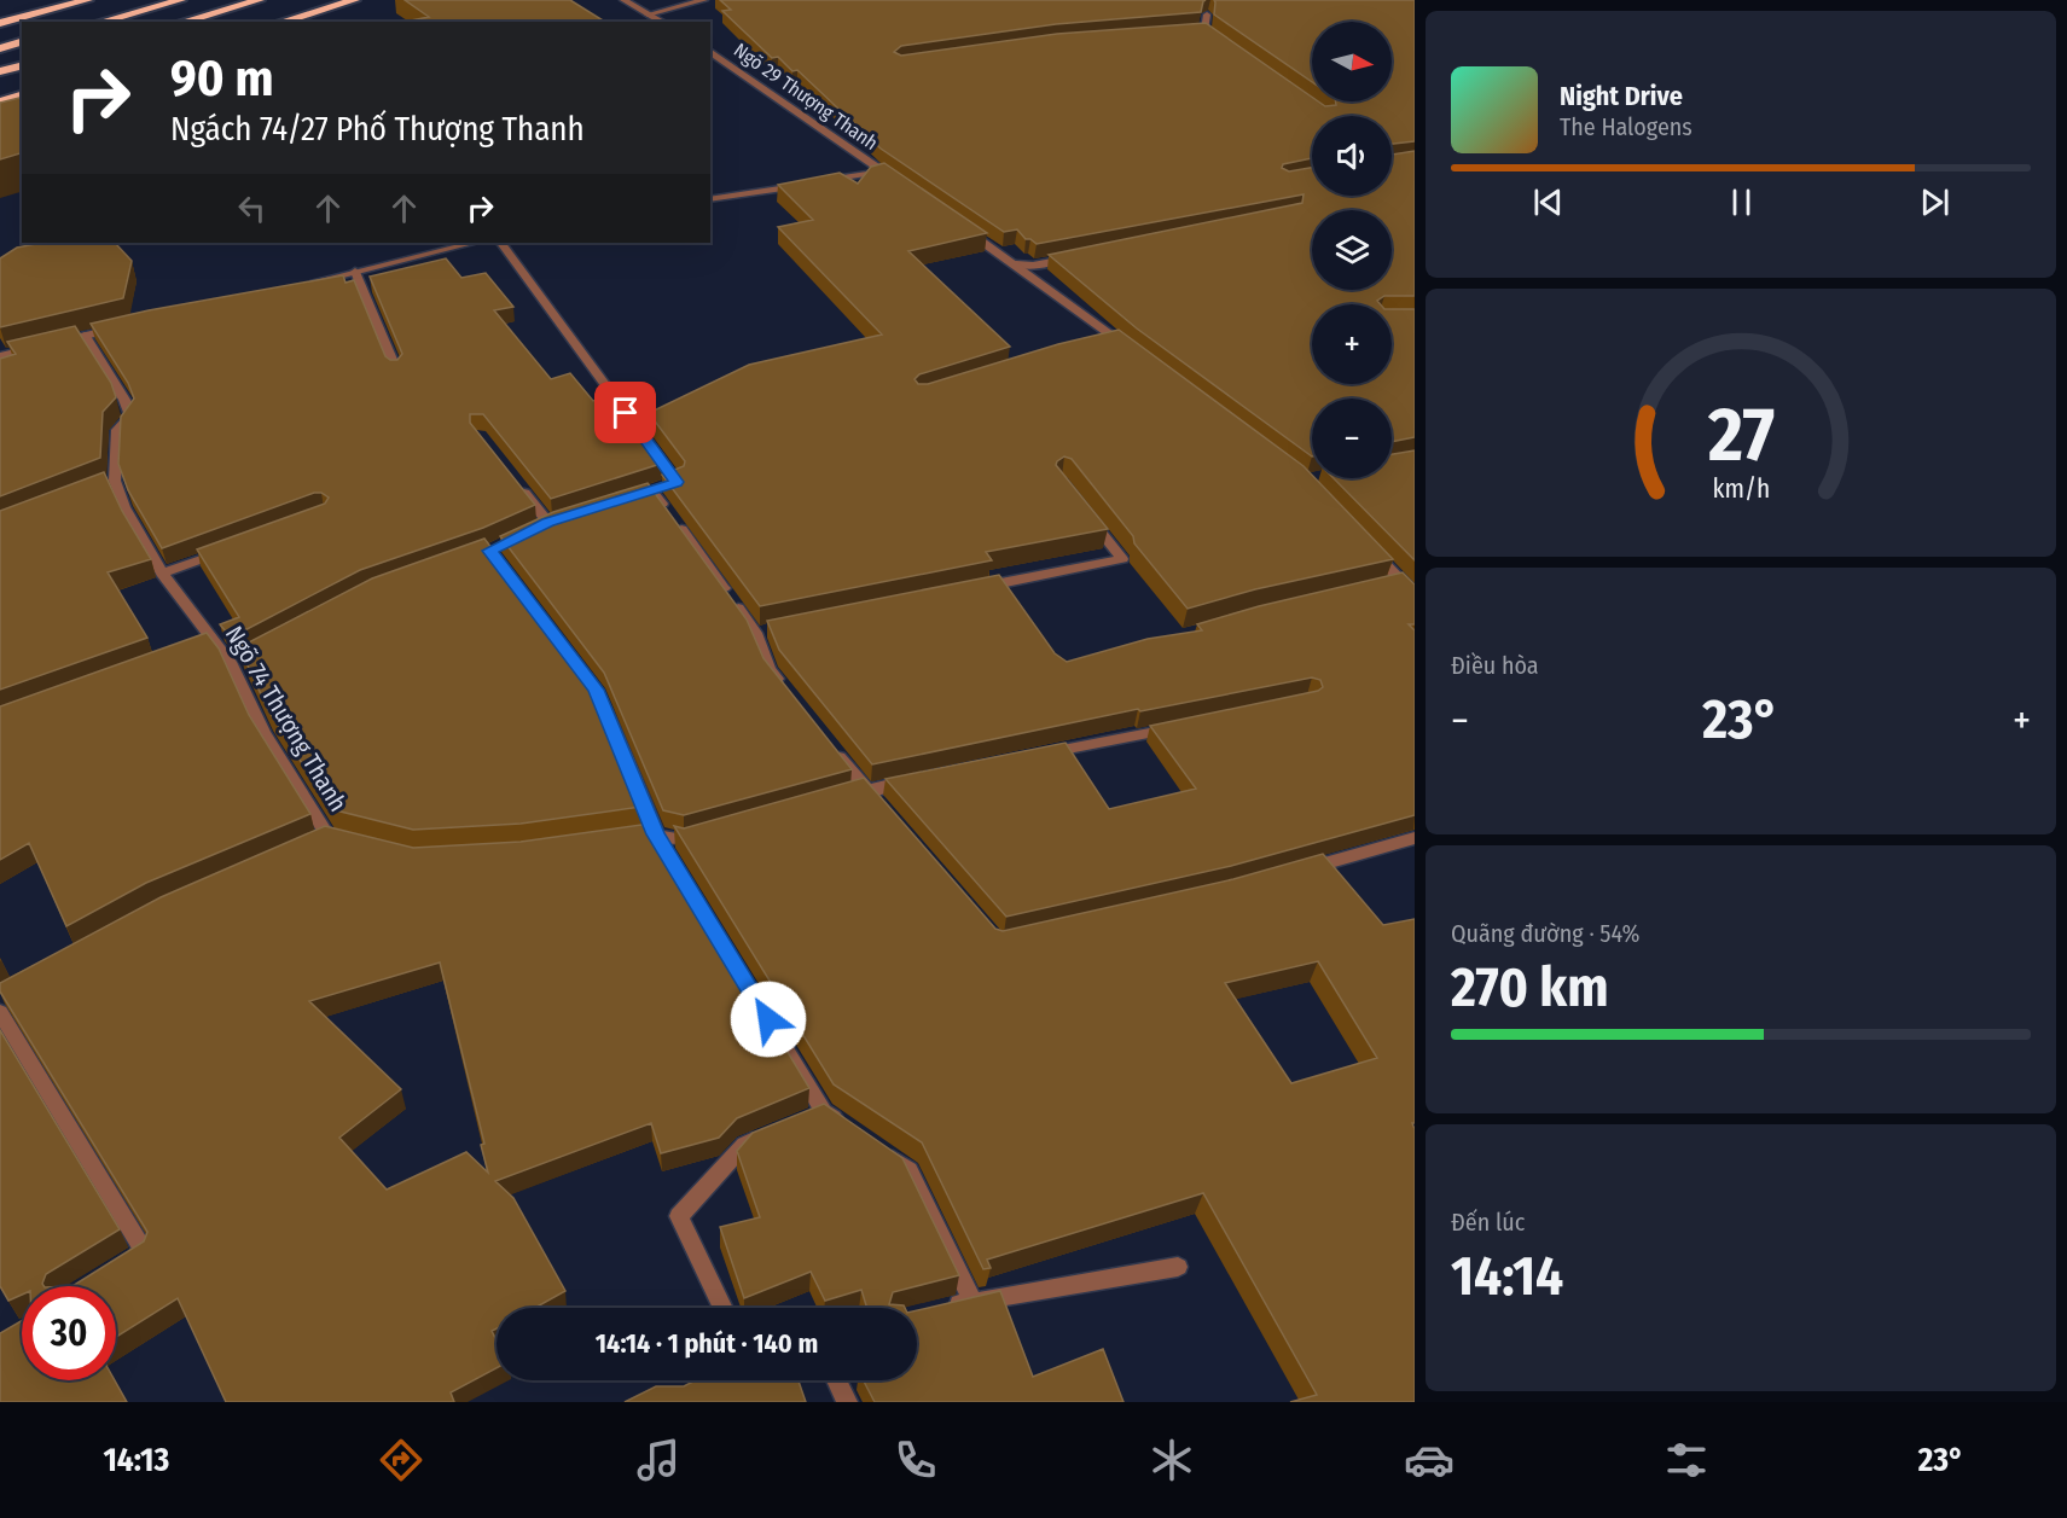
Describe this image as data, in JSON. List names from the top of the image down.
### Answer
{
  "streets": {
    "street": ["Ngõ 29 Thượng Thanh", "Ngõ 74 Thượng Thanh"]
  },
  "north": "right",
  "page": {
    "map_buttons": ["+", "−"],
    "turn": ["90 m", "Ngách 74/27 Phố Thượng Thanh"],
    "song": ["Night Drive", "The Halogens"],
    "tile": [
      "Điều hòa",
      ["Quãng đường · 54%", "270 km"],
      ["Đến lúc", "14:14"]
    ],
    "heat": ["−", "23°", "+"],
    "limit": "30",
    "trip": "14:14 · 1 phút · 140 m",
    "tabs": ["14:13", "23°"],
    "gauge": ["27", "km/h"]
  }
}
